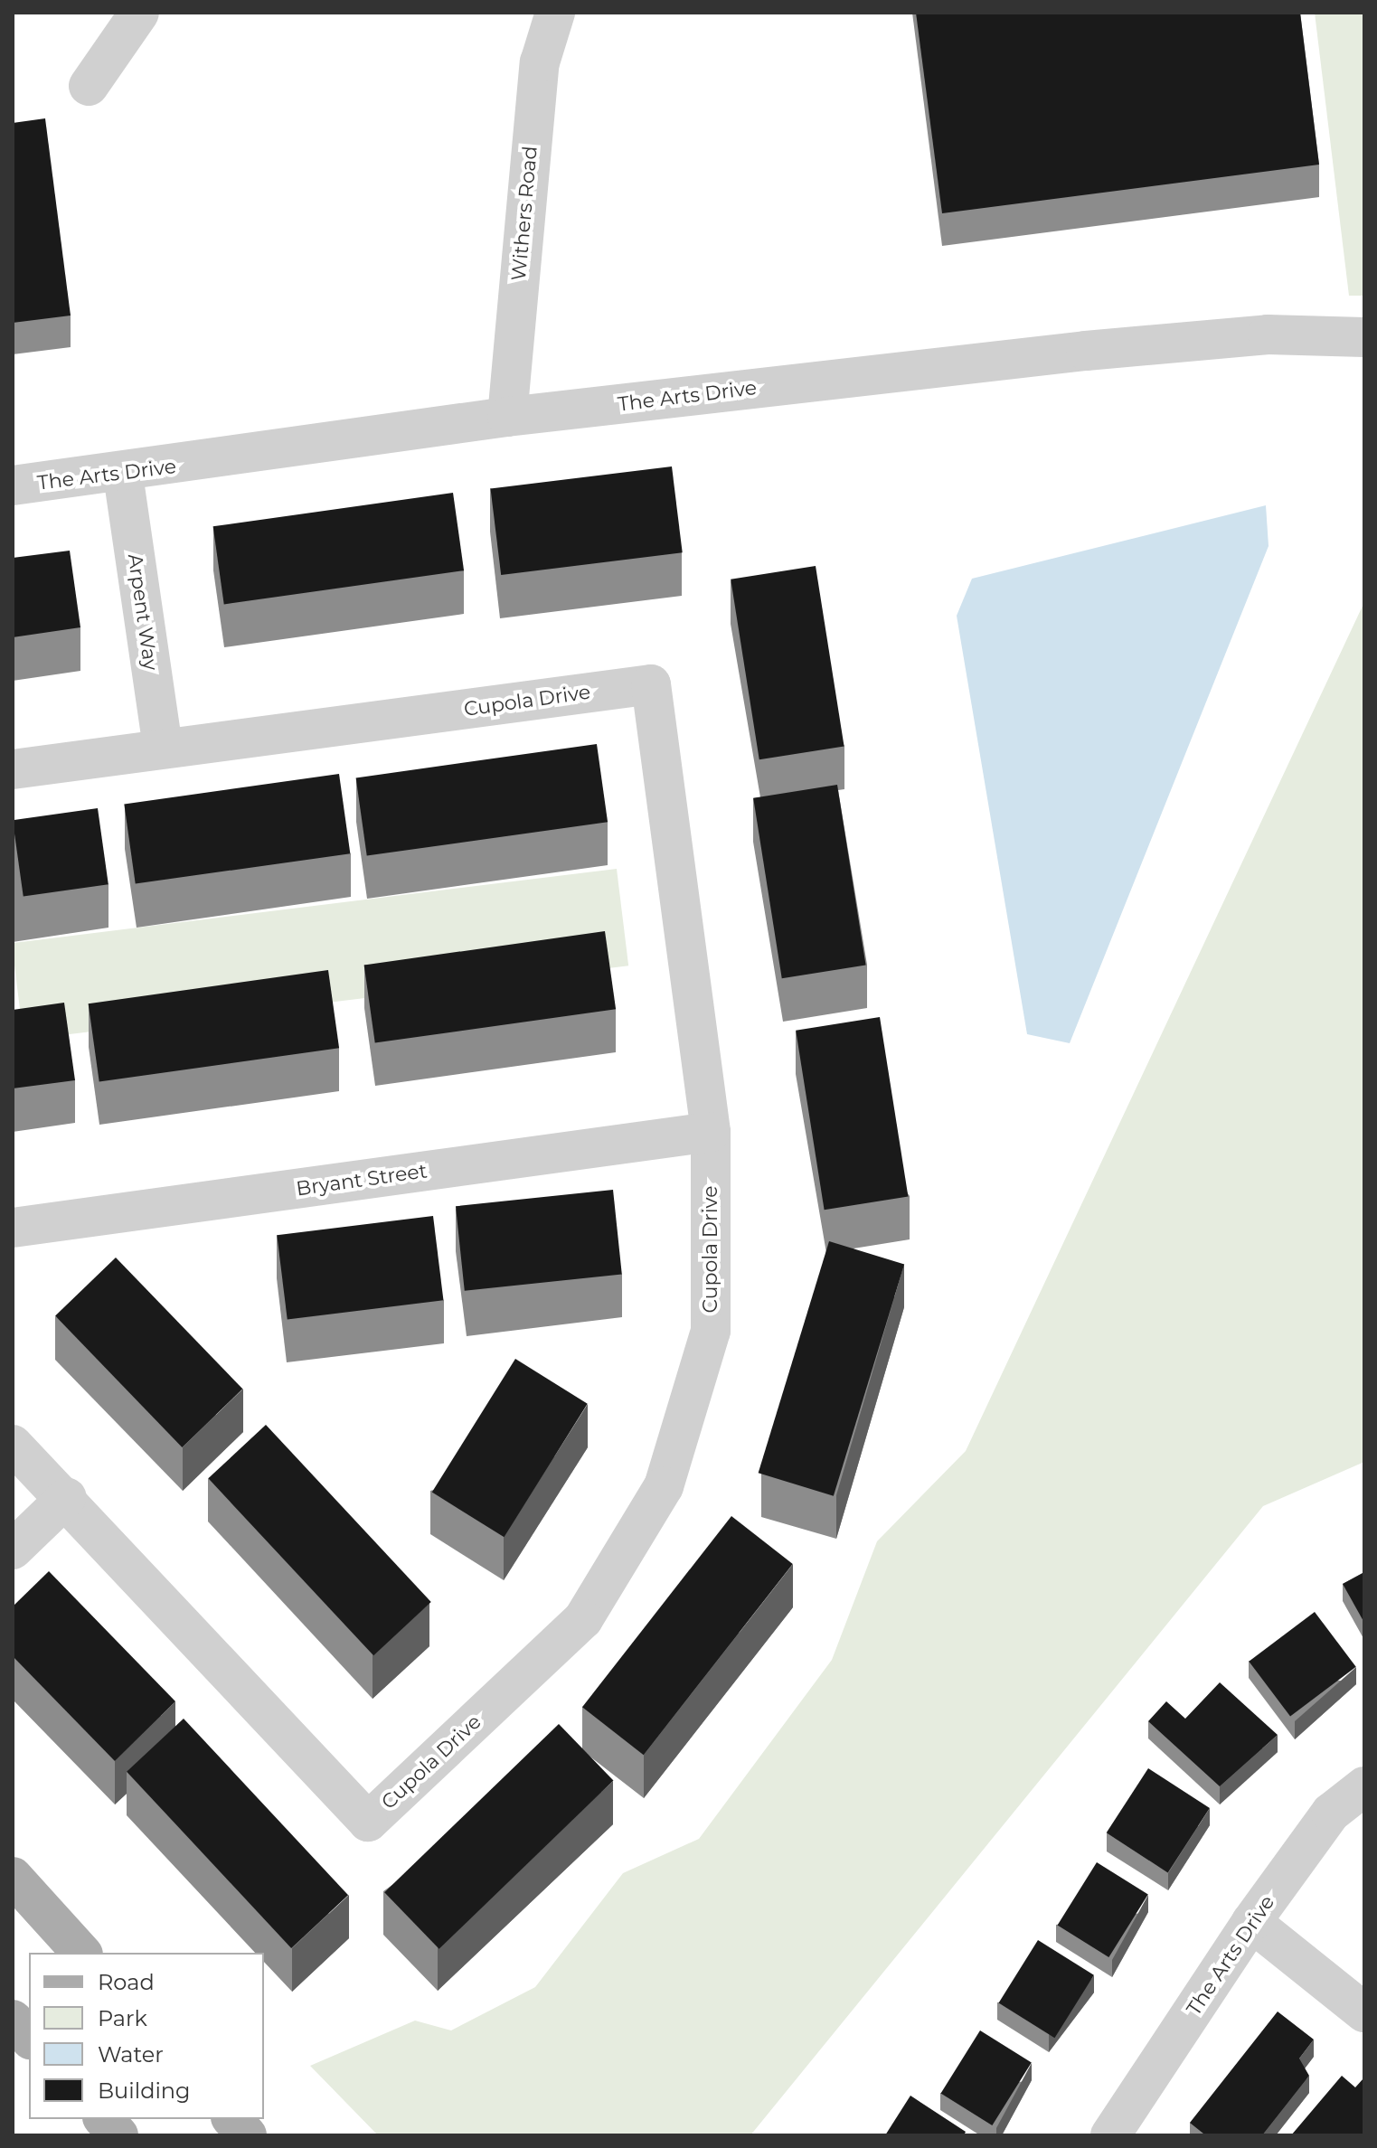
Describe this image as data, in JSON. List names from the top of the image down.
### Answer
{
  "streets": {
    "street": [
      "Withers Road",
      "The Arts Drive",
      "Arpent Way",
      "Cupola Drive",
      "Bryant Street"
    ]
  },
  "crossings": [
    ["Withers Road", "The Arts Drive"],
    ["The Arts Drive", "Arpent Way"],
    ["Arpent Way", "Cupola Drive"],
    ["Cupola Drive", "Bryant Street"]
  ],
  "legend": [
    "Road",
    "Park",
    "Water",
    "Building"
  ]
}
